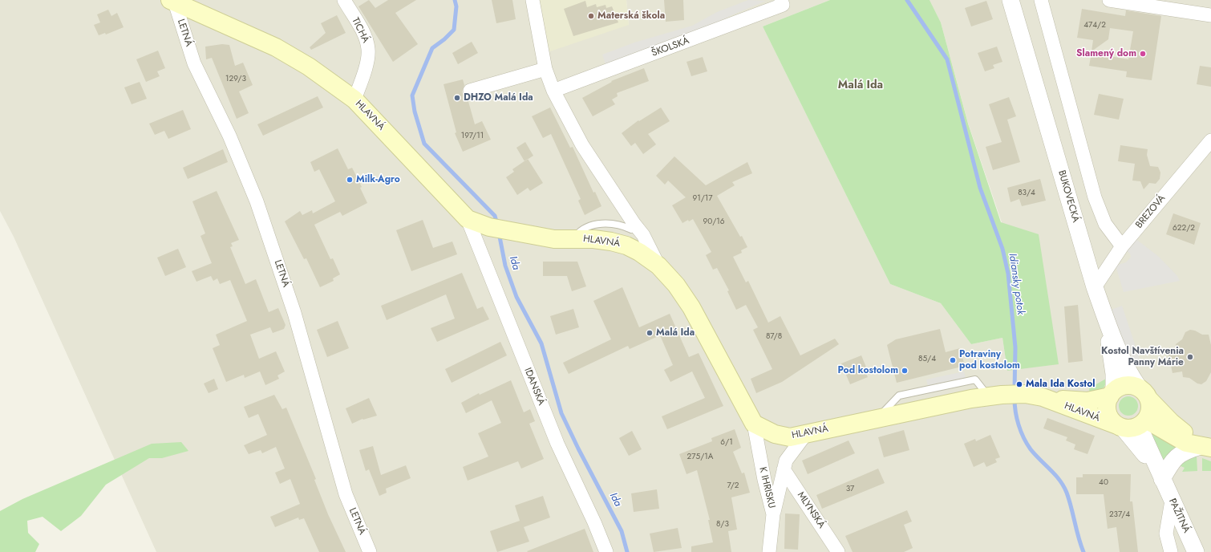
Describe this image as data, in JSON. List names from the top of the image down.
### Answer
{
  "streets": {
    "main road": ["HLAVNÁ"],
    "street": [
      "TICHÁ",
      "LETNÁ",
      "ŠKOLSKÁ",
      "BUKOVECKÁ",
      "BREZOVÁ",
      "IDANSKÁ",
      "K IHRISKU",
      "MLYNSKÁ",
      "PAŽITNÁ"
    ]
  },
  "crossings": [
    ["TICHÁ", "HLAVNÁ"],
    ["LETNÁ", "HLAVNÁ"],
    ["HLAVNÁ", "BUKOVECKÁ"],
    ["HLAVNÁ", "IDANSKÁ"],
    ["HLAVNÁ", "K IHRISKU"],
    ["HLAVNÁ", "PAŽITNÁ"],
    ["BUKOVECKÁ", "BREZOVÁ"]
  ],
  "districts": ["Malá Ida"],
  "water": ["Ida", "Idiansky potok"],
  "places": [
    "Materská škola",
    "Slamený dom",
    "DHZO Malá Ida",
    "Milk-Agro",
    "Malá Ida",
    "Kostol Navštívenia Panny Márie",
    "Potraviny pod kostolom",
    "Pod kostolom",
    "Mala Ida Kostol"
  ],
  "house_numbers": [
    "474/2",
    "129/3",
    "197/11",
    "83/4",
    "91/17",
    "90/16",
    "622/2",
    "87/8",
    "85/4",
    "6/1",
    "275/1A",
    "40",
    "7/2",
    "37",
    "237/4",
    "8/3"
  ]
}
